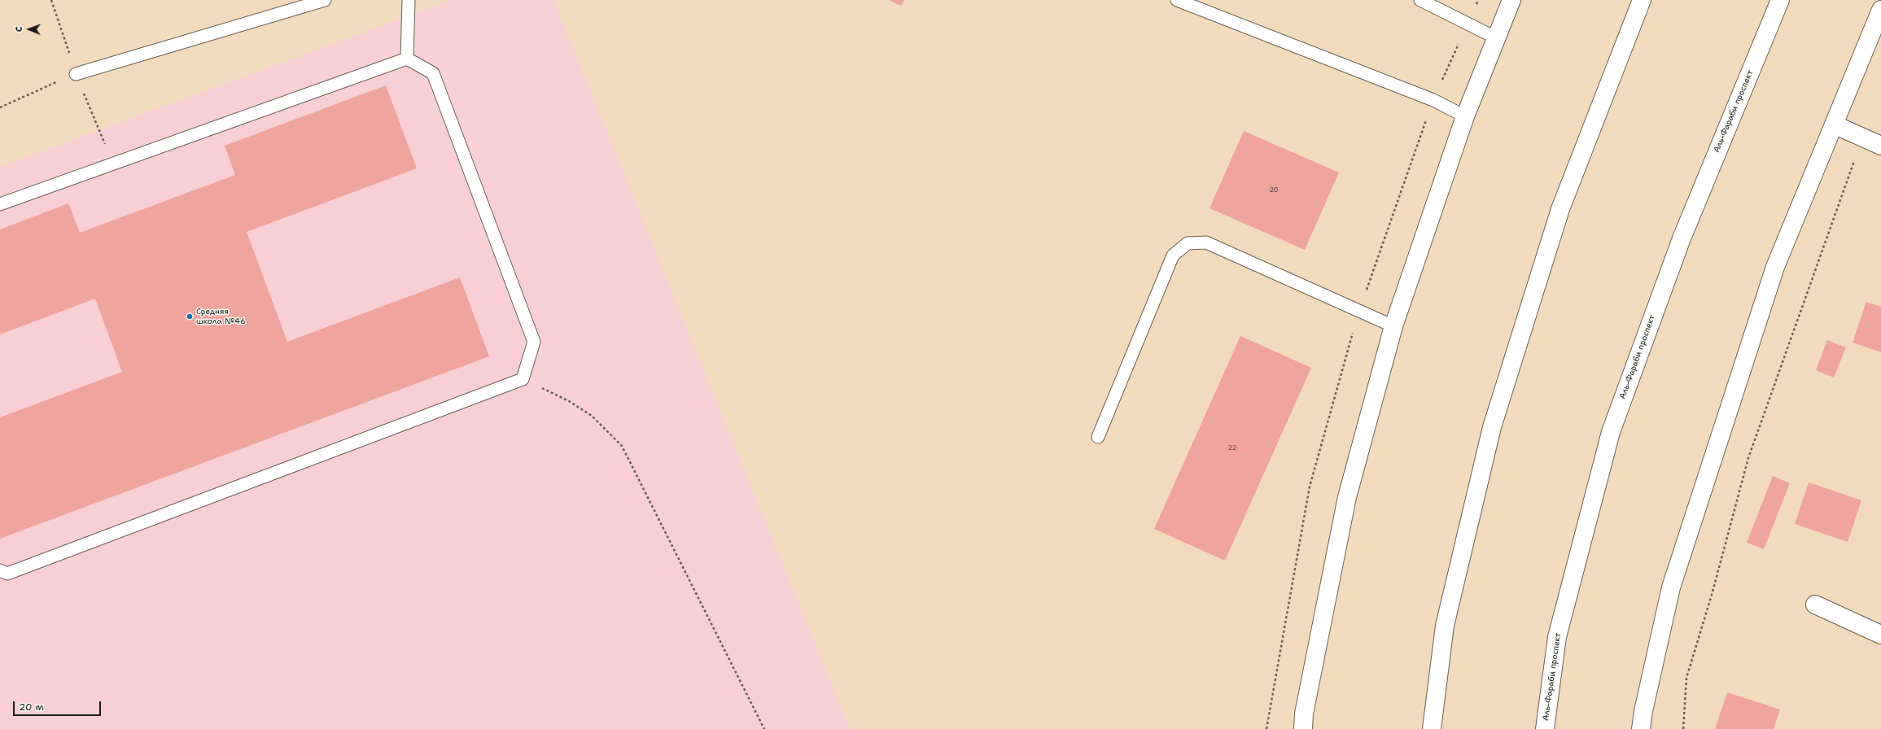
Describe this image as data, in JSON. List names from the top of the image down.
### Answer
{
  "streets": {
    "street": ["Аль-Фараби проспект"]
  },
  "places": ["Средняя школа №46"],
  "house_numbers": ["20", "22"],
  "scale_bar": "20 m",
  "north": "left"
}
